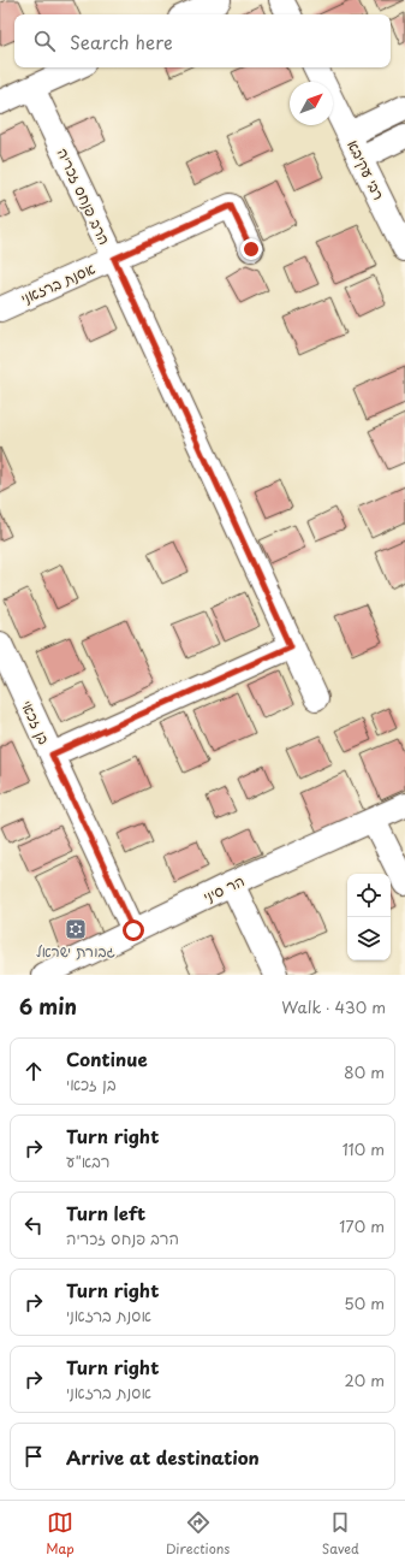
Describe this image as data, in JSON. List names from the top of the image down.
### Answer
{
  "streets": {
    "street": [
      "רבי עקיבא",
      "הרב פנחס זכריה",
      "אסנת ברזאני",
      "בן זכאי",
      "הר סיני"
    ]
  },
  "crossings": [
    ["הרב פנחס זכריה", "אסנת ברזאני"],
    ["בן זכאי", "הר סיני"]
  ],
  "places": {
    "synagogue": ["גבורת ישראל"]
  },
  "north": "top right",
  "page": {
    "search": "Search here",
    "heading": ["6 min", "Walk · 430 m"],
    "list": [
      ["Continue", "בן זכאי", "80 m"],
      ["Turn right", "רבא\"ע", "110 m"],
      ["Turn left", "הרב פנחס זכריה", "170 m"],
      ["Turn right", "אסנת ברזאני", "50 m"],
      ["Turn right", "אסנת ברזאני", "20 m"],
      "Arrive at destination"
    ],
    "nav": ["Map", "Directions", "Saved"]
  }
}
